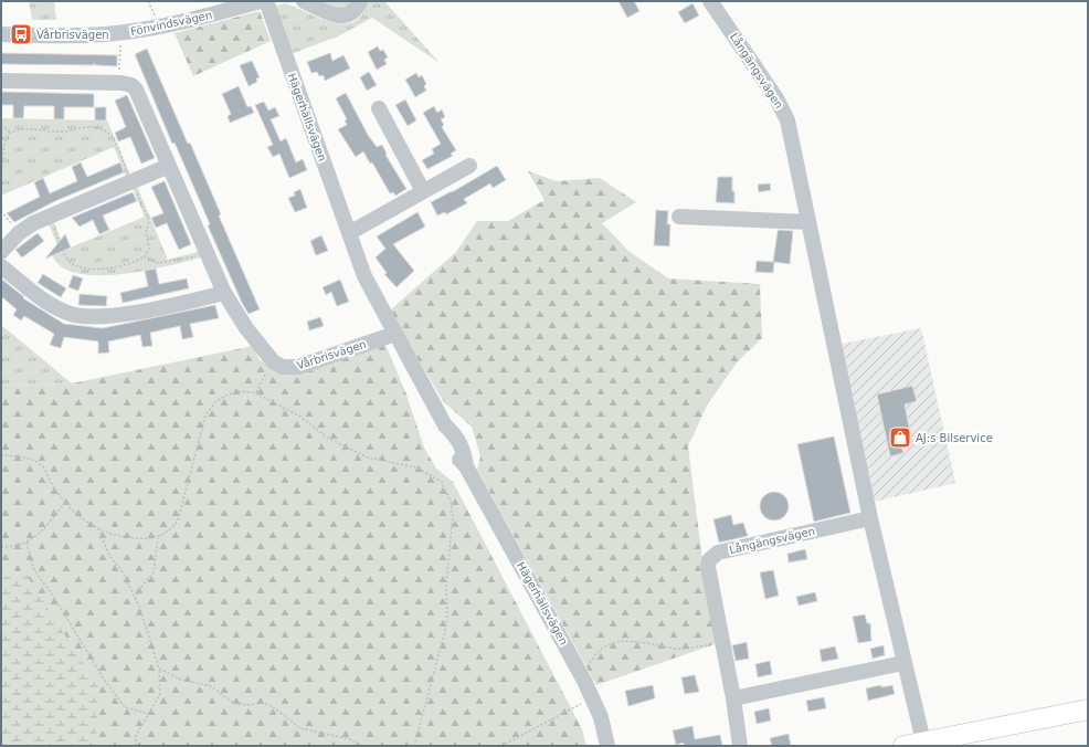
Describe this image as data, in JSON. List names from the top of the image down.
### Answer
{
  "streets": {
    "street": [
      "Fönvindsvägen",
      "Långängsvägen",
      "Hägerhällsvägen",
      "Vårbrisvägen"
    ]
  },
  "crossings": [
    ["Hägerhällsvägen", "Vårbrisvägen"]
  ],
  "places": {
    "bus stop": ["Vårbrisvägen"],
    "shop": ["AJ:s Bilservice"]
  }
}
